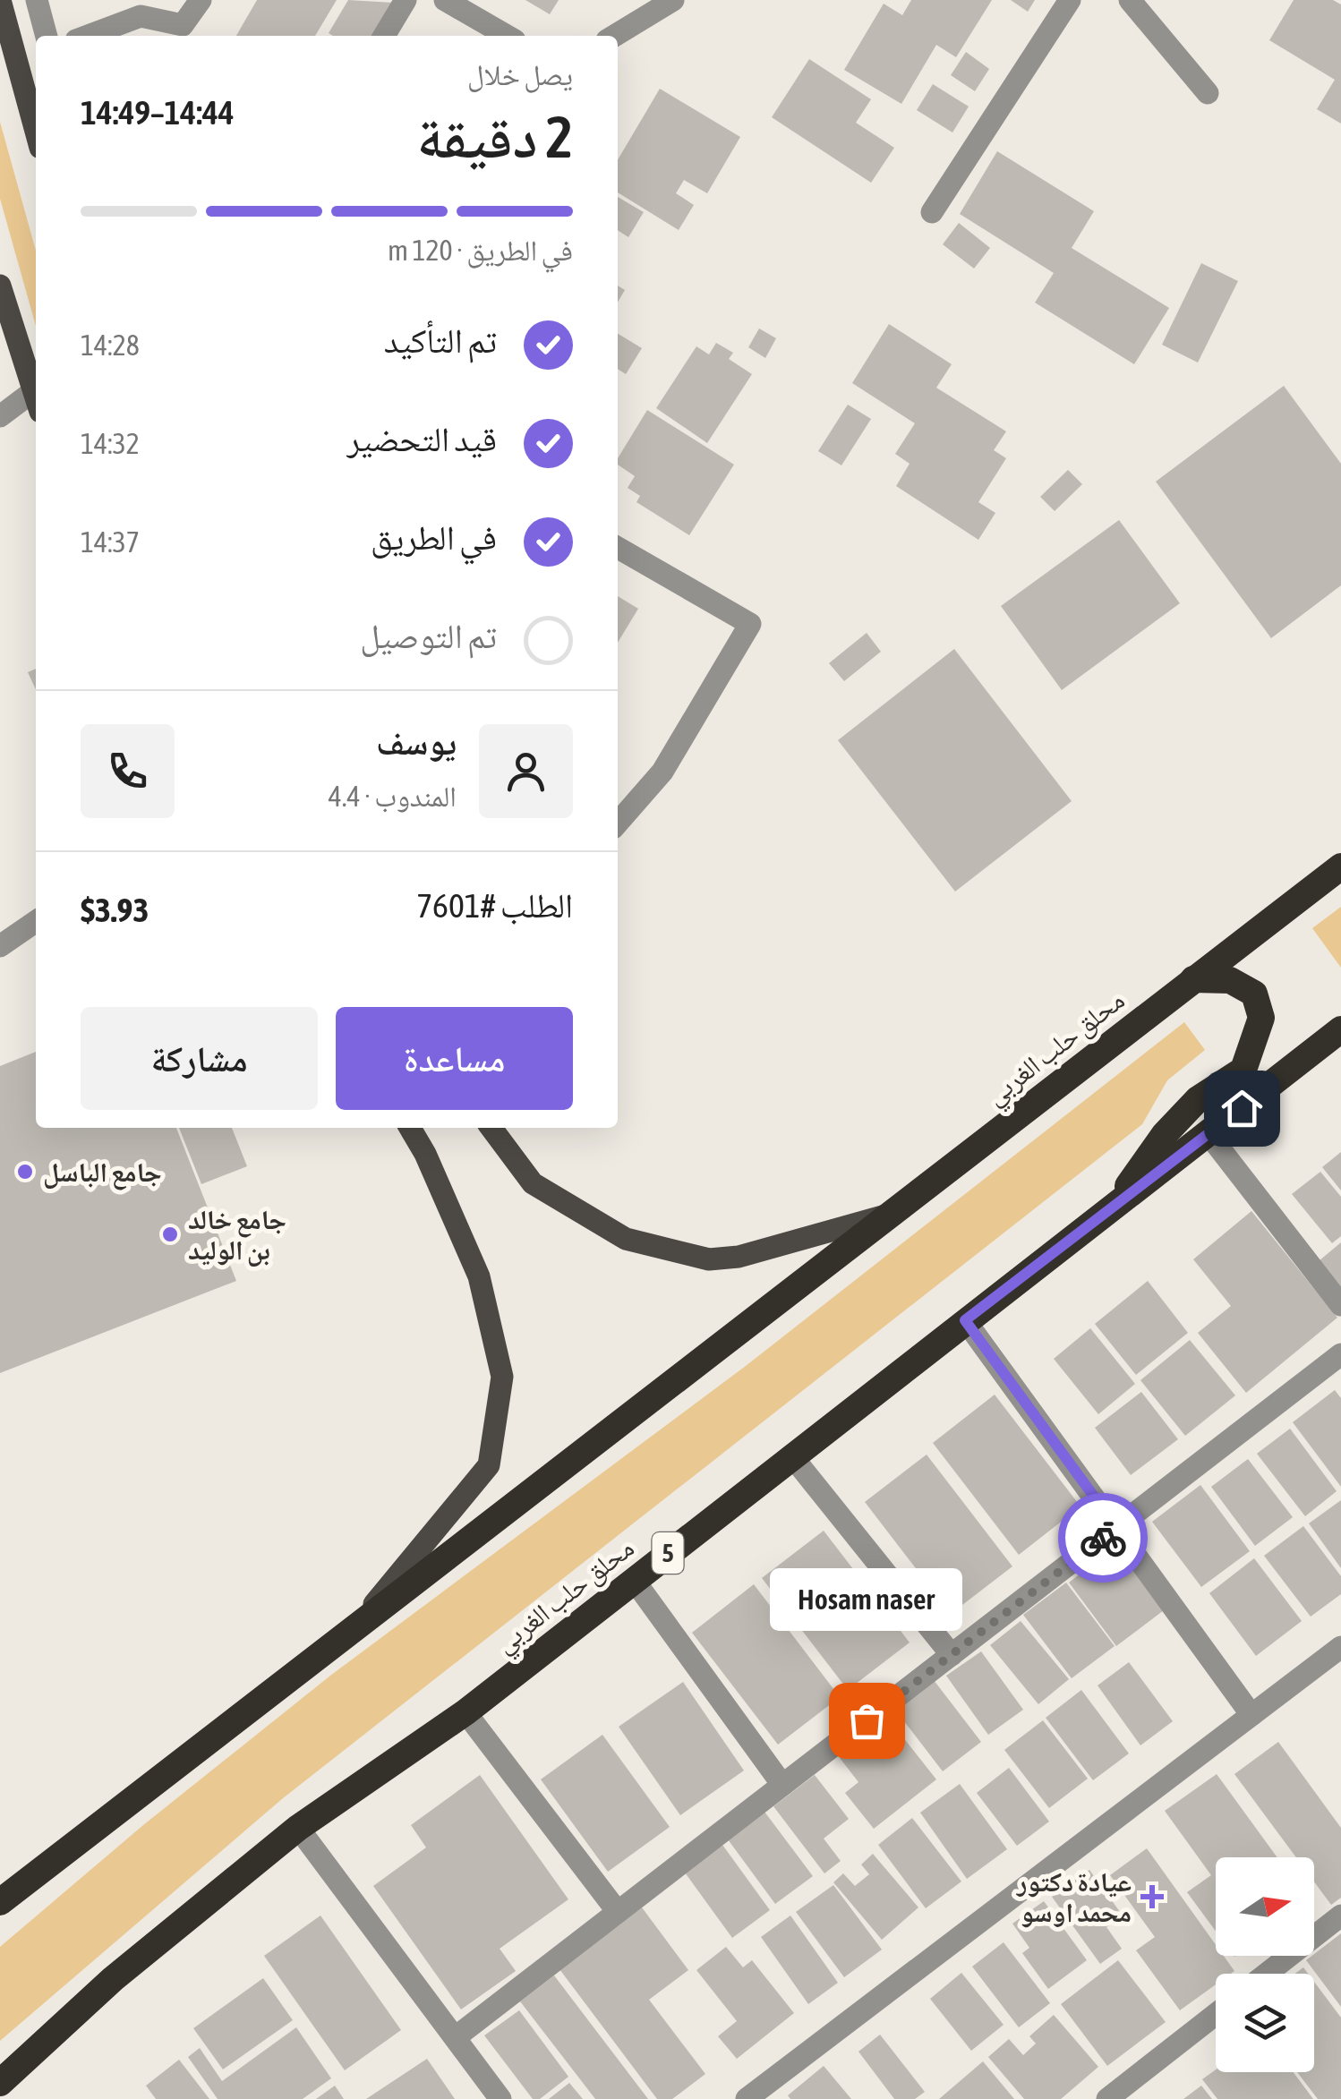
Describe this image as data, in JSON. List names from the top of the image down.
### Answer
{
  "streets": {
    "highway": ["محلق حلب الغربي", "5"]
  },
  "places": {
    "other": ["جامع الباسل", "جامع خالد بن الوليد", "Hosam naser"],
    "health": ["عيادة دكتور محمد اوسو"]
  },
  "north": "right",
  "page": {
    "heading": ["2 دقيقة", "يصل خلال", "14:44–14:49"],
    "panel": [
      "يوسف",
      "المندوب · 4.4",
      "الطلب #7601",
      "$3.93"
    ],
    "bar": "في الطريق · 120 m",
    "list": [
      ["تم التأكيد", "14:28"],
      ["قيد التحضير", "14:32"],
      ["في الطريق", "14:37"],
      "تم التوصيل"
    ],
    "buttons": ["مساعدة", "مشاركة"],
    "bubble": "Hosam naser"
  }
}
